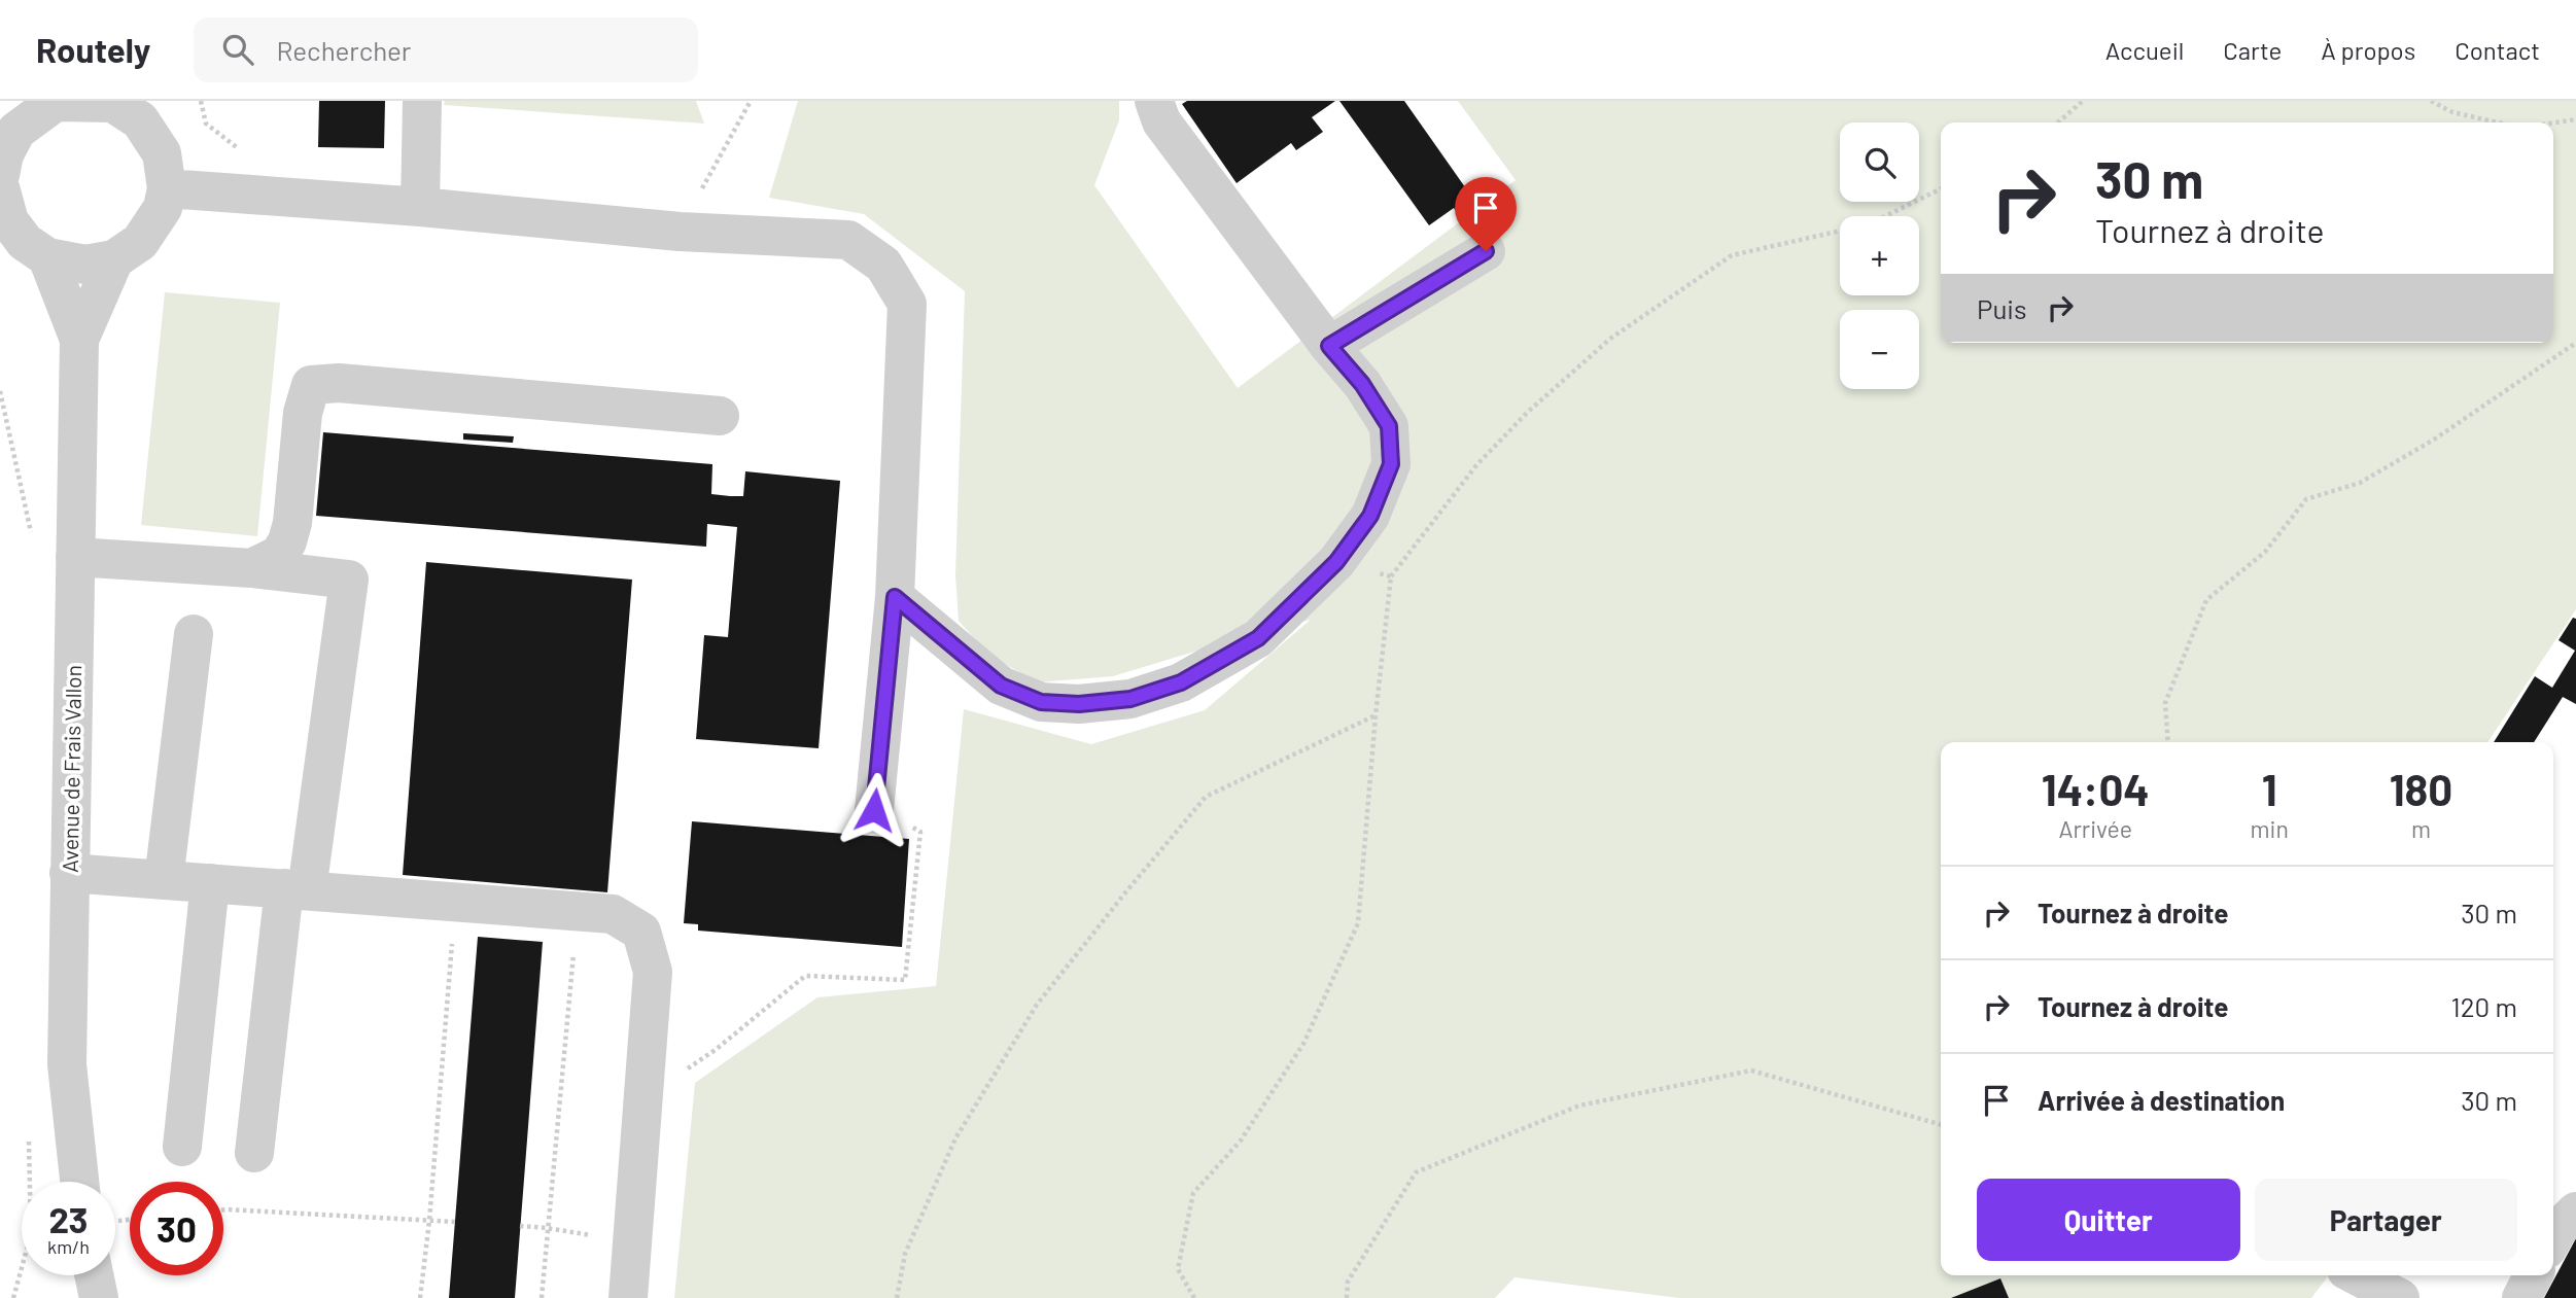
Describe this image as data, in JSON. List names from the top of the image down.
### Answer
{
  "streets": {
    "street": ["Avenue de Frais Vallon"]
  },
  "page": {
    "header": "Routely",
    "search": "Rechercher",
    "nav": [
      "Accueil",
      "Carte",
      "À propos",
      "Contact"
    ],
    "map_buttons": ["+", "−"],
    "turn": ["30 m", "Tournez à droite"],
    "then": "Puis",
    "eta": [
      "14:04",
      "Arrivée",
      "1",
      "min",
      "180",
      "m"
    ],
    "list": [
      {
        "name": "Tournez à droite",
        "value": "30 m"
      },
      {
        "name": "Tournez à droite",
        "value": "120 m"
      },
      {
        "name": "Arrivée à destination",
        "value": "30 m"
      }
    ],
    "buttons": ["Quitter", "Partager"],
    "speed": "23 km/h",
    "limit": "30"
  }
}
